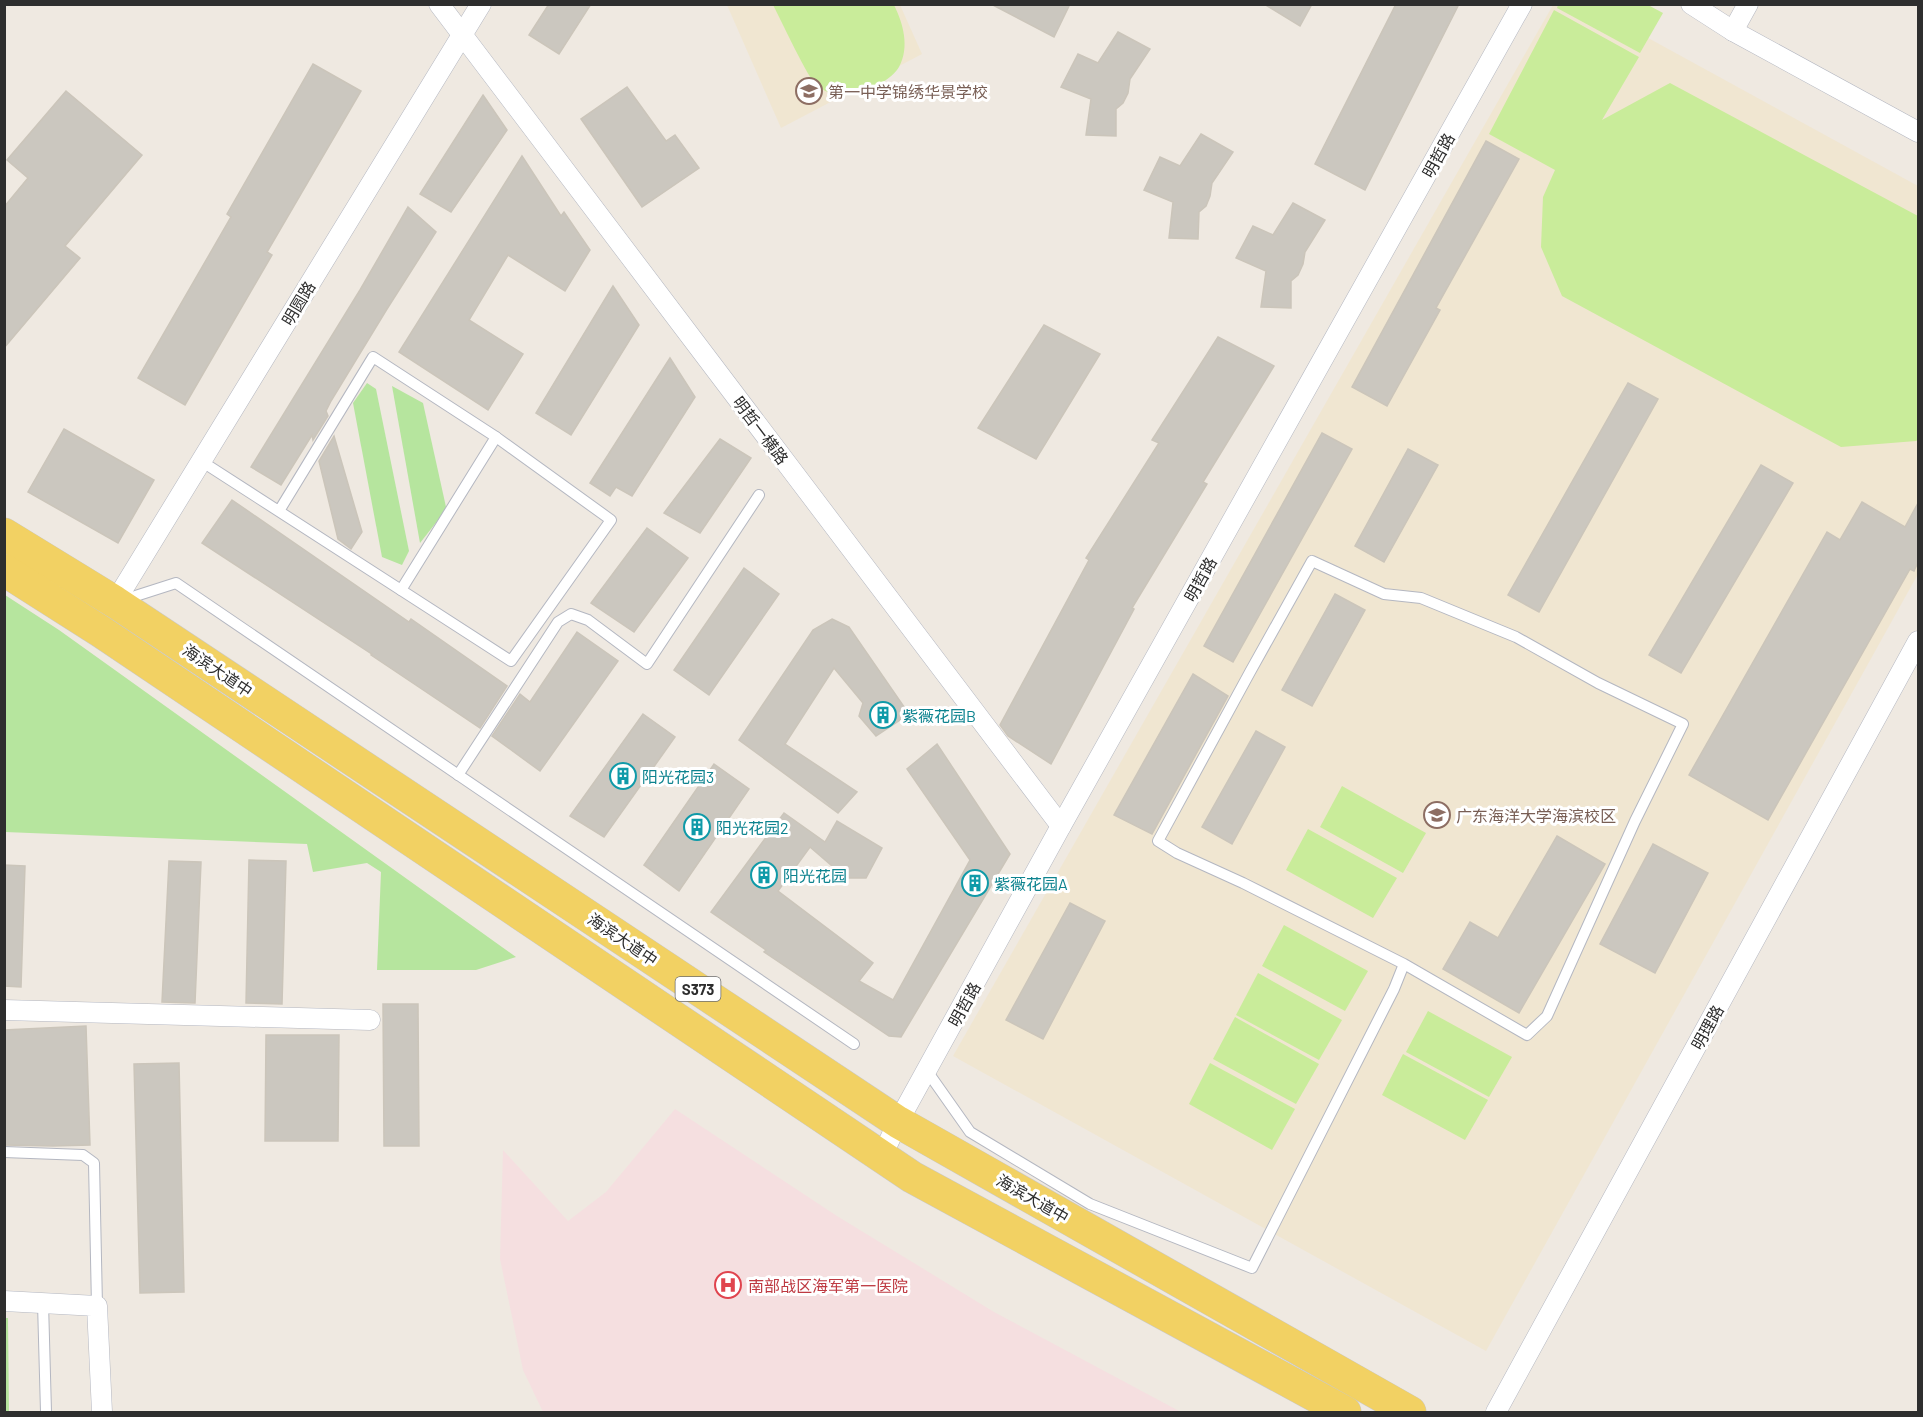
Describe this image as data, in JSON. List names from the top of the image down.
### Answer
{
  "streets": {
    "main road": ["海滨大道中", "S373"],
    "street": [
      "明哲路",
      "明圆路",
      "明哲一横路",
      "明理路"
    ]
  },
  "crossings": [
    ["明哲路", "明哲一横路"],
    ["明哲路", "海滨大道中"],
    ["明圆路", "明哲一横路"],
    ["明圆路", "海滨大道中"]
  ],
  "places": {
    "school or university": ["第一中学锦绣华景学校", "广东海洋大学海滨校区"],
    "building": [
      "紫薇花园B",
      "阳光花园3",
      "阳光花园2",
      "阳光花园",
      "紫薇花园A"
    ],
    "hospital": ["南部战区海军第一医院"]
  }
}
